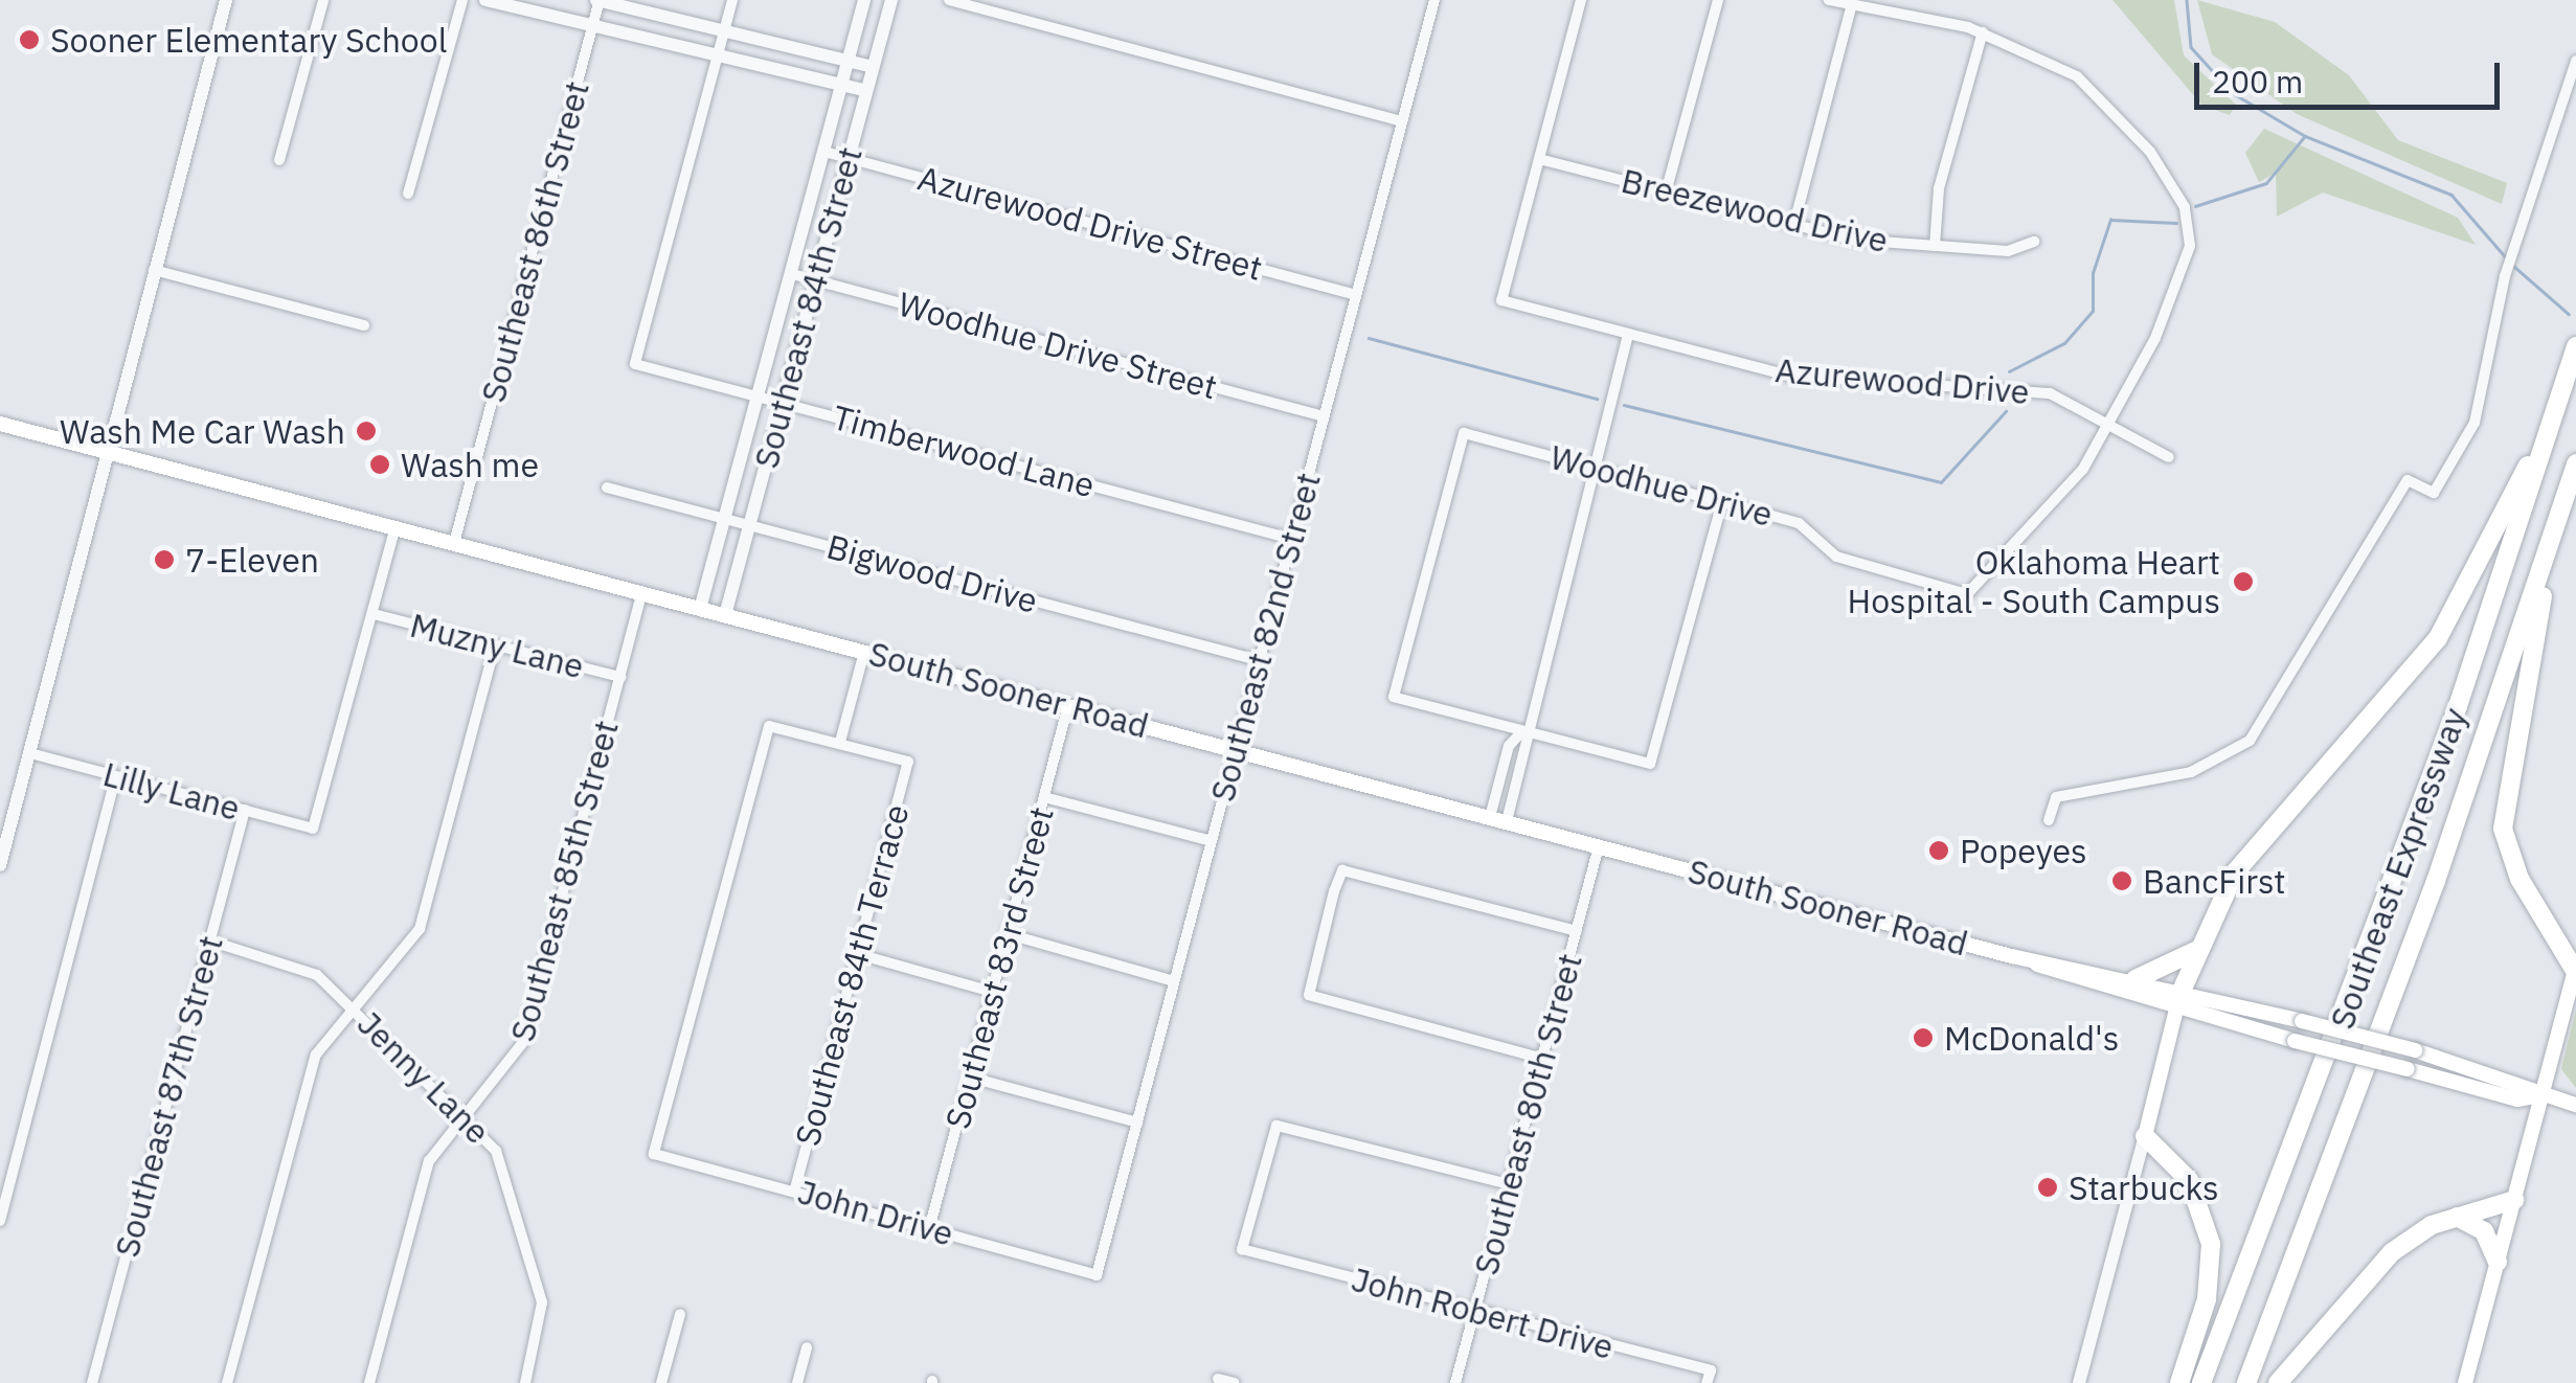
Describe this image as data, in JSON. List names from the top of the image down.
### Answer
{
  "streets": {
    "highway": ["Southeast Expressway"],
    "main road": ["South Sooner Road"],
    "street": [
      "Breezewood Drive",
      "Azurewood Drive Street",
      "Southeast 86th Street",
      "Southeast 84th Street",
      "Woodhue Drive Street",
      "Azurewood Drive",
      "Timberwood Lane",
      "Woodhue Drive",
      "Bigwood Drive",
      "Southeast 82nd Street",
      "Muzny Lane",
      "Lilly Lane",
      "Southeast 85th Street",
      "Southeast 83rd Street",
      "Southeast 84th Terrace",
      "Jenny Lane",
      "Southeast 87th Street",
      "Southeast 80th Street",
      "John Drive",
      "John Robert Drive"
    ]
  },
  "crossings": [
    ["Breezewood Drive", "Azurewood Drive"],
    ["Azurewood Drive Street", "Southeast 84th Street"],
    ["Azurewood Drive Street", "Southeast 82nd Street"],
    ["Southeast 86th Street", "South Sooner Road"],
    ["Southeast 84th Street", "Woodhue Drive Street"],
    ["Southeast 84th Street", "Timberwood Lane"],
    ["Southeast 84th Street", "Bigwood Drive"],
    ["Southeast 84th Street", "South Sooner Road"],
    ["Woodhue Drive Street", "Southeast 82nd Street"],
    ["Azurewood Drive", "Woodhue Drive"],
    ["Timberwood Lane", "Southeast 82nd Street"],
    ["Bigwood Drive", "Southeast 82nd Street"],
    ["Southeast 82nd Street", "South Sooner Road"],
    ["Southeast 82nd Street", "John Drive"],
    ["Muzny Lane", "Lilly Lane"],
    ["Muzny Lane", "Southeast 85th Street"],
    ["South Sooner Road", "Southeast 85th Street"],
    ["South Sooner Road", "Southeast 83rd Street"],
    ["South Sooner Road", "Southeast 80th Street"],
    ["Lilly Lane", "Southeast 87th Street"],
    ["Southeast 85th Street", "Jenny Lane"],
    ["Southeast 83rd Street", "John Drive"],
    ["Southeast 84th Terrace", "John Drive"],
    ["Jenny Lane", "Southeast 87th Street"],
    ["Southeast 80th Street", "John Robert Drive"]
  ],
  "places": [
    "Sooner Elementary School",
    "Wash Me Car Wash",
    "Wash me",
    "7-Eleven",
    "Oklahoma Heart Hospital - South Campus",
    "Popeyes",
    "BancFirst",
    "McDonald's",
    "Starbucks"
  ],
  "scale_bar": "200 m"
}
